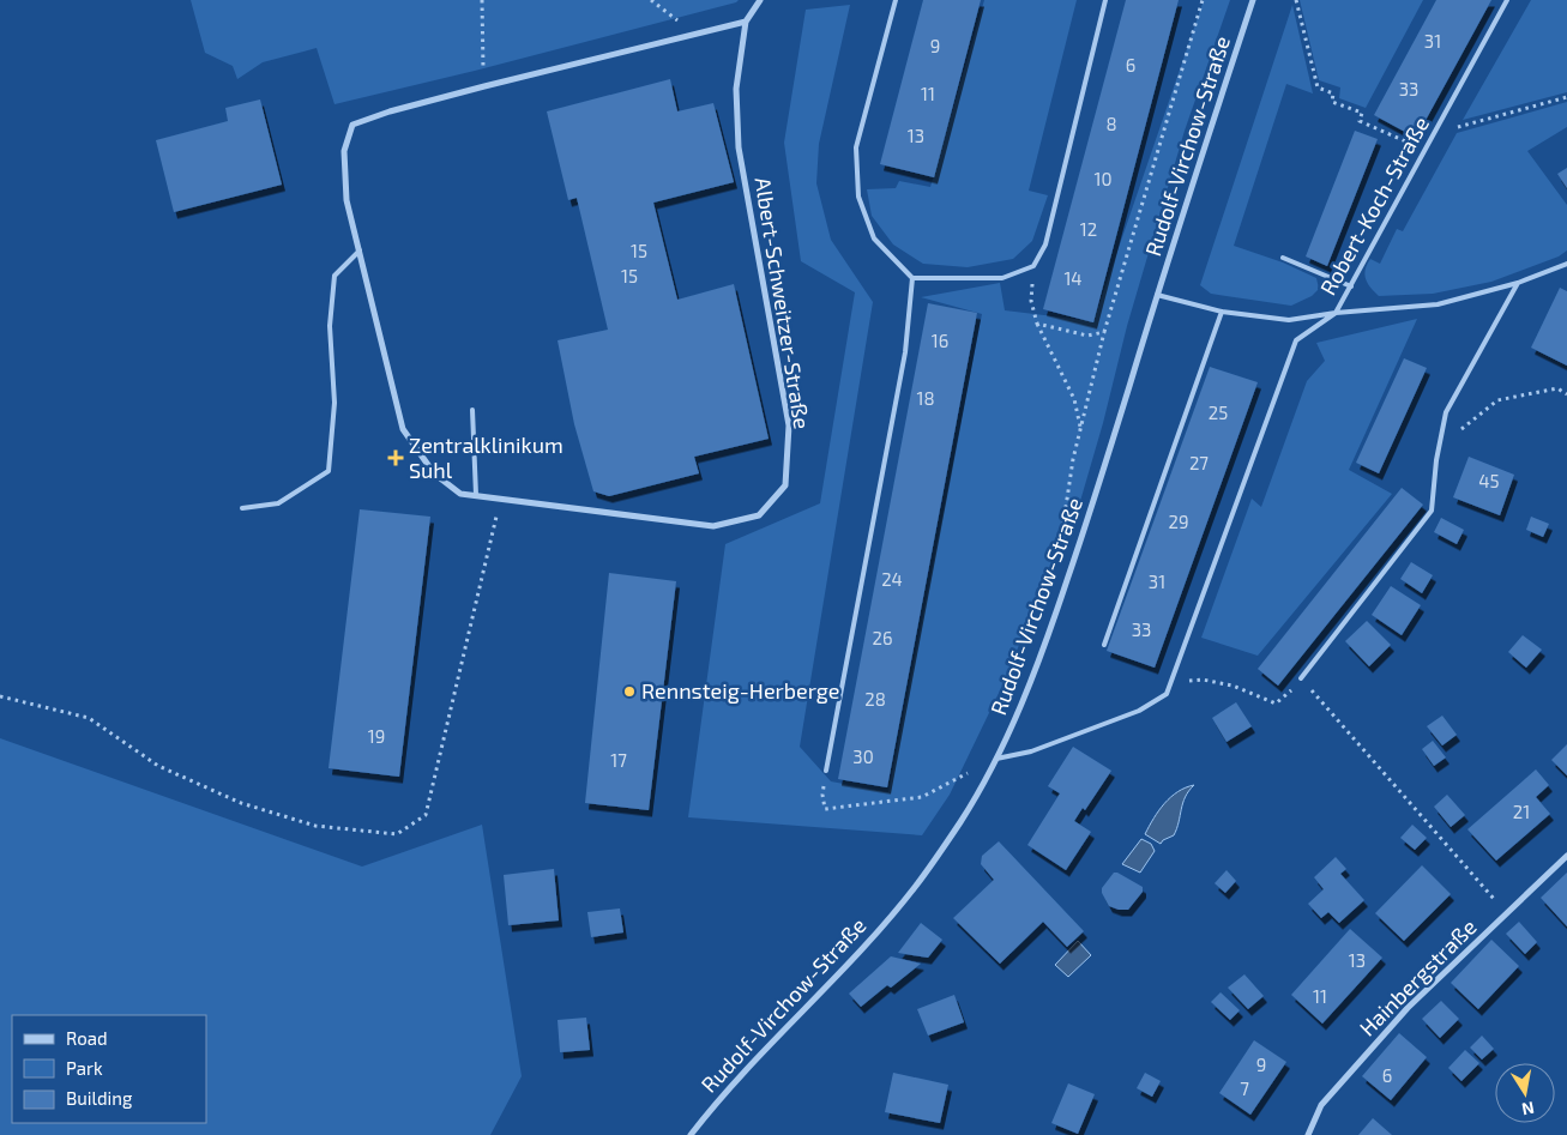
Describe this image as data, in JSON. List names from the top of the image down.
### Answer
{
  "streets": {
    "street": ["Rudolf-Virchow-Straße", "Albert-Schweitzer-Straße", "Hainbergstraße"],
    "lane": ["Robert-Koch-Straße"]
  },
  "places": {
    "health": ["Zentralklinikum Suhl"],
    "other": ["Rennsteig-Herberge"]
  },
  "house_numbers": [
    "31",
    "9",
    "6",
    "33",
    "11",
    "8",
    "13",
    "10",
    "12",
    "15",
    "15",
    "14",
    "16",
    "18",
    "25",
    "27",
    "45",
    "29",
    "24",
    "31",
    "33",
    "26",
    "28",
    "19",
    "30",
    "17",
    "21",
    "13",
    "11",
    "9",
    "6",
    "7"
  ],
  "legend": ["Road", "Park", "Building"],
  "north": "bottom"
}
